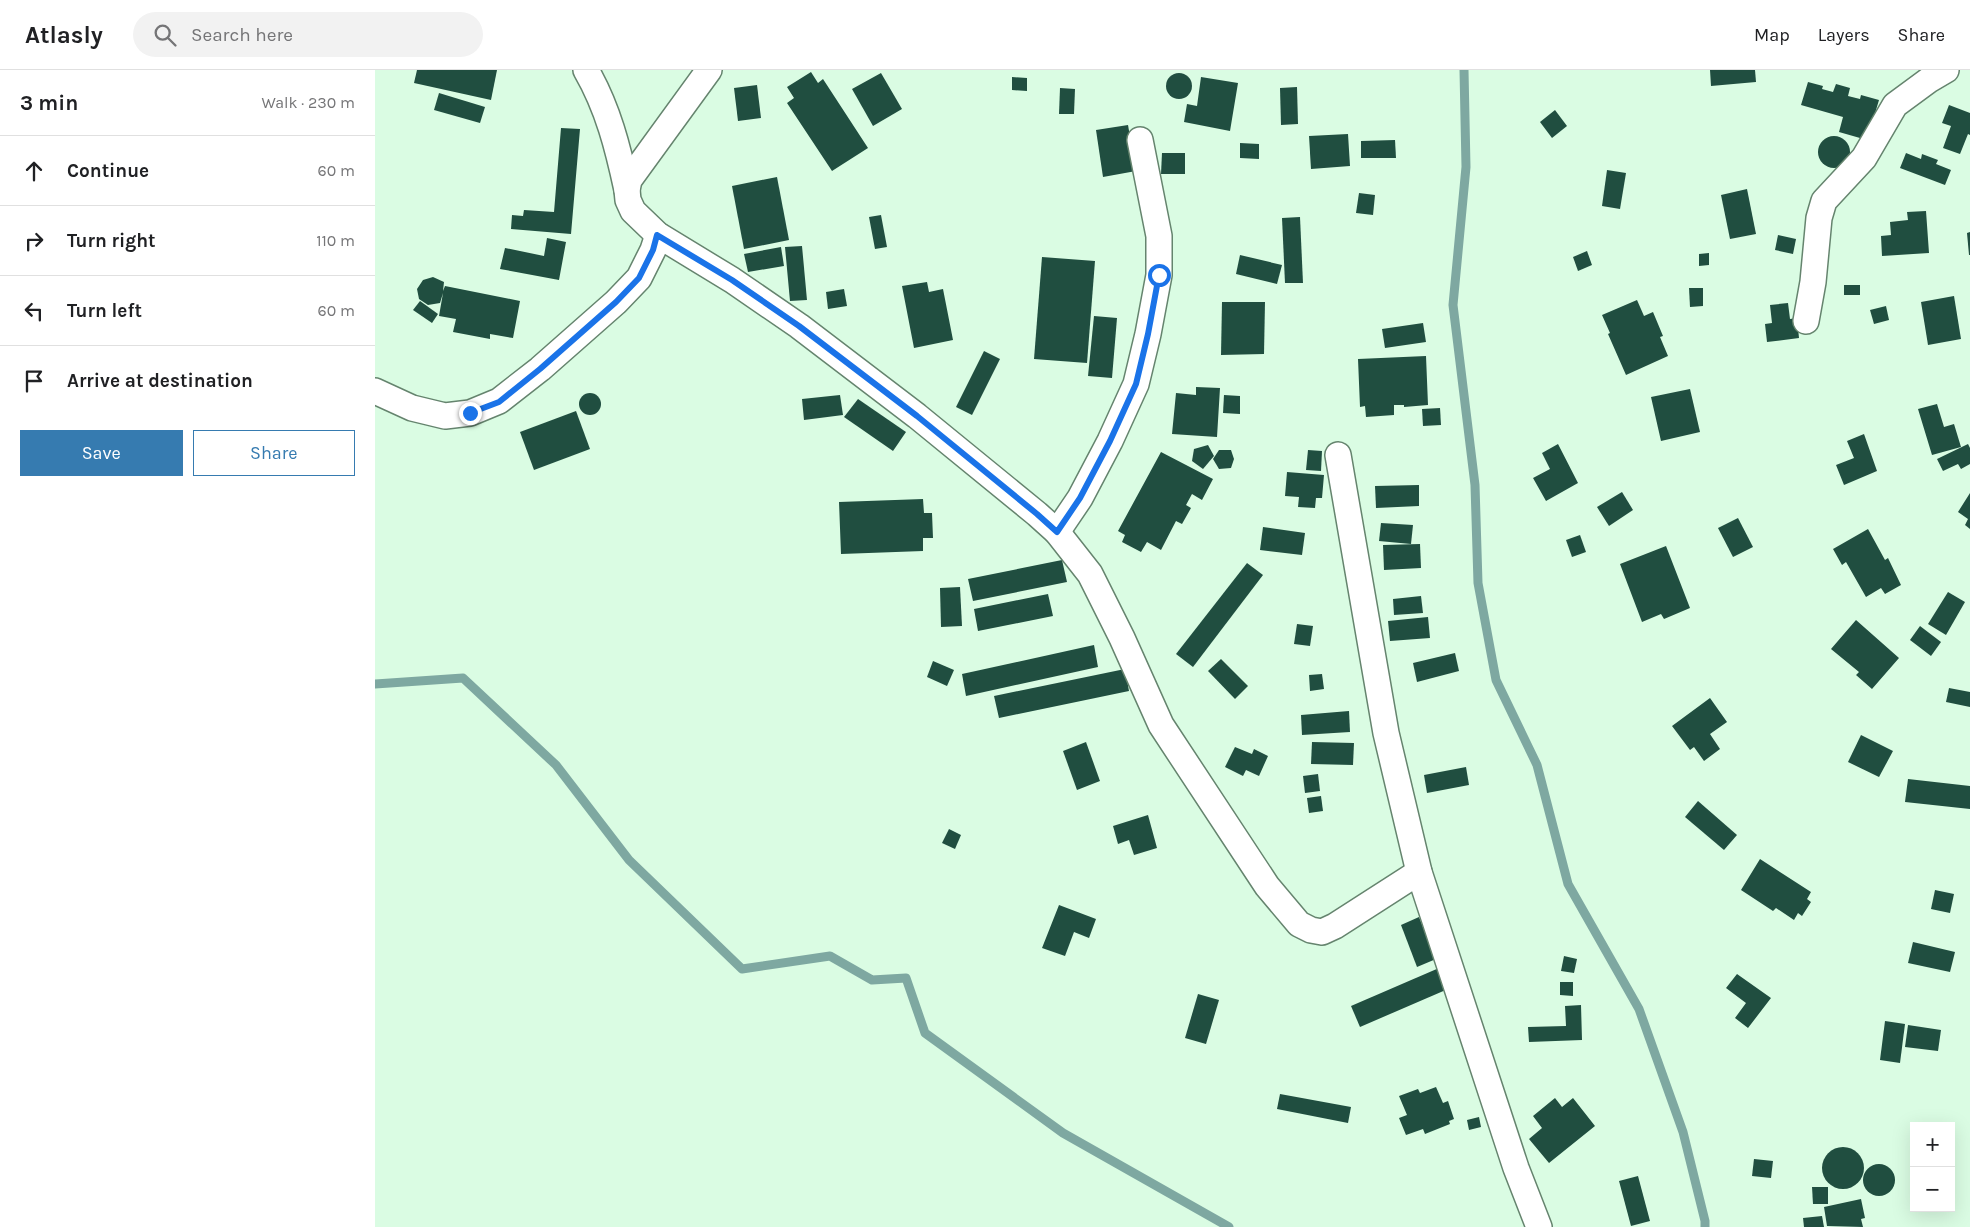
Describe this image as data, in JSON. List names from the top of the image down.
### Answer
{
  "page": {
    "header": "Atlasly",
    "search": "Search here",
    "nav": ["Map", "Layers", "Share"],
    "heading": ["3 min", "Walk · 230 m"],
    "list": [
      ["Continue", "60 m"],
      ["Turn right", "110 m"],
      ["Turn left", "60 m"],
      "Arrive at destination"
    ],
    "buttons": ["Save", "Share"],
    "map_buttons": ["+", "−"]
  }
}
